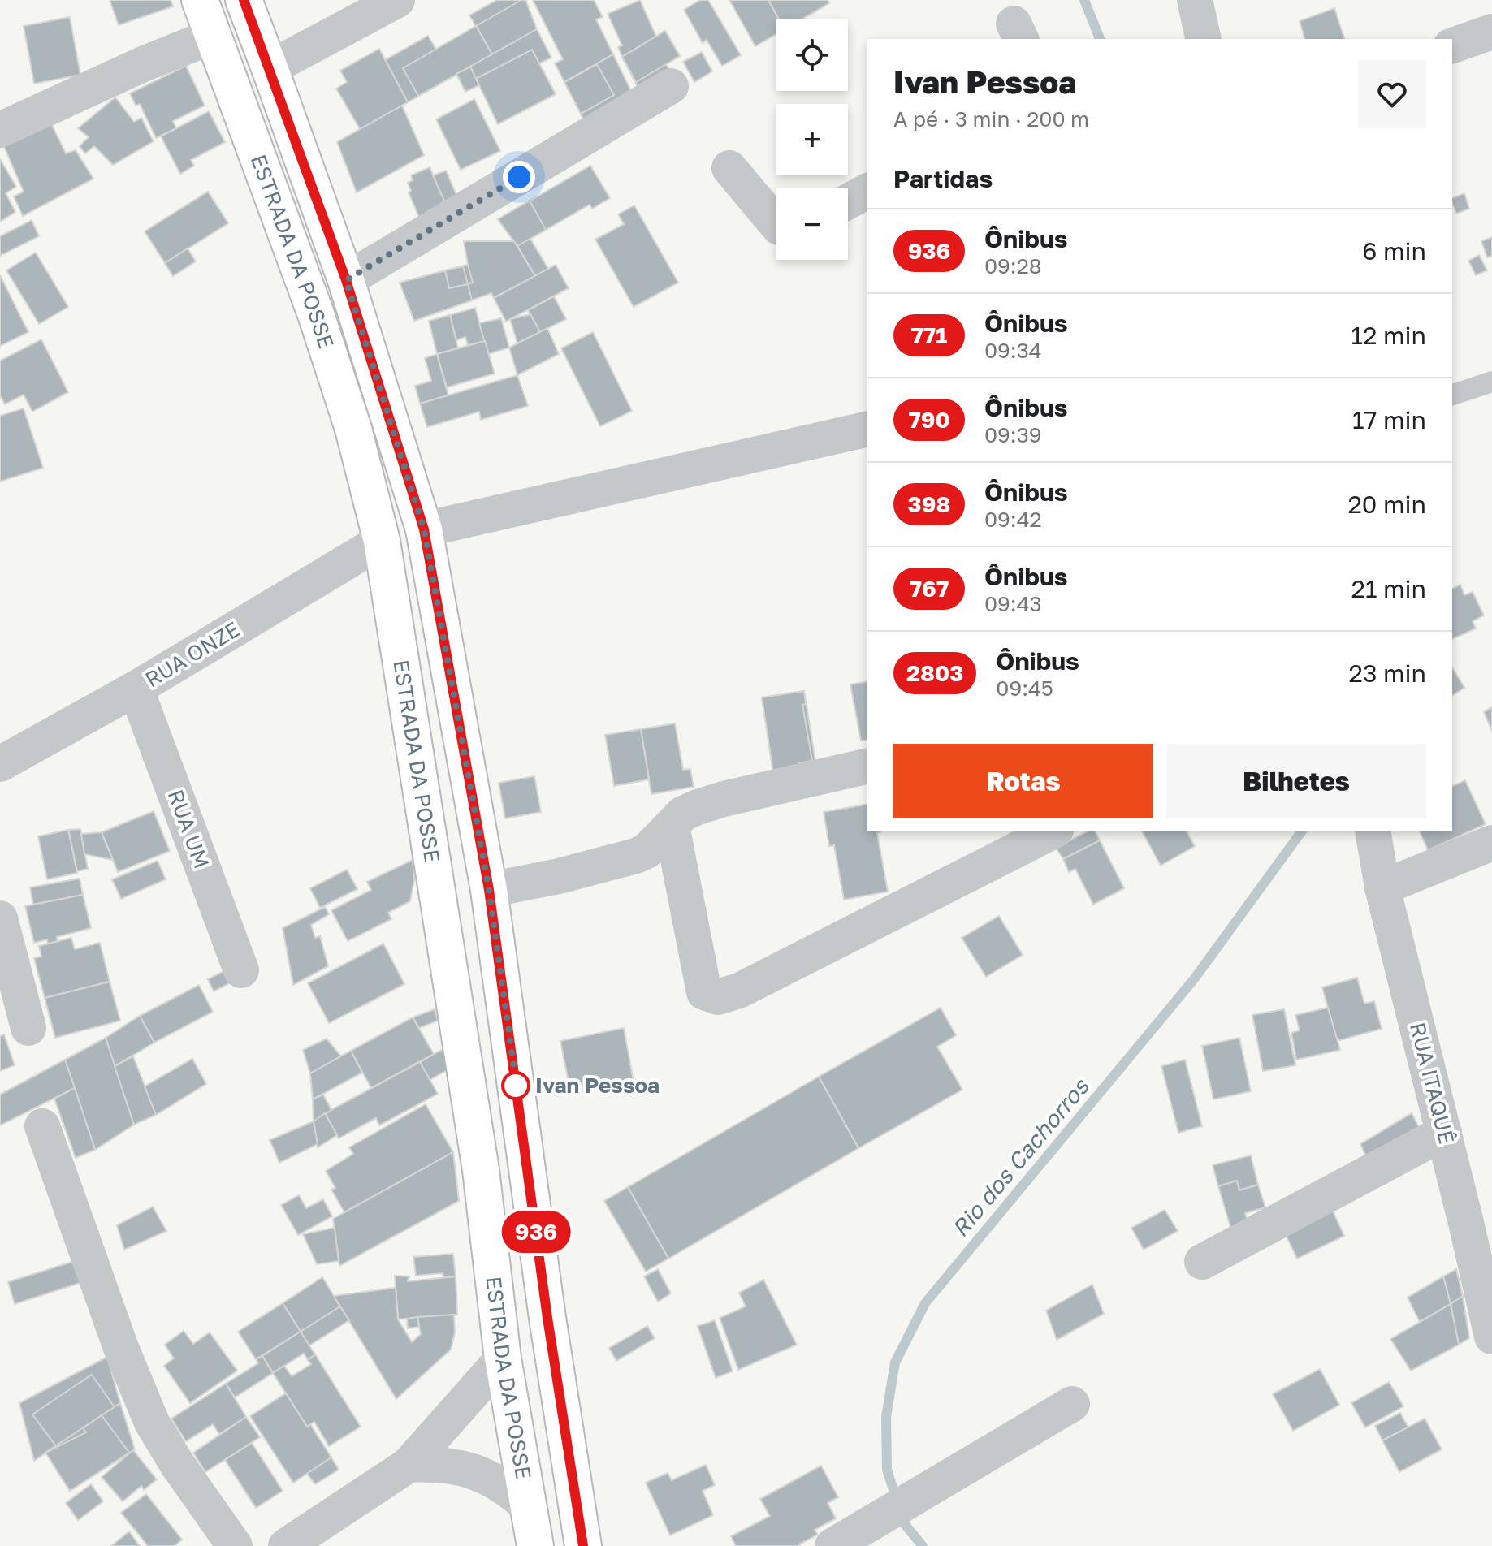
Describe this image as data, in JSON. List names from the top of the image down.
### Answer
{
  "streets": {
    "main road": ["ESTRADA DA POSSE"],
    "street": ["RUA ONZE", "RUA UM", "RUA ITAQUÊ"]
  },
  "crossings": [
    ["ESTRADA DA POSSE", "RUA ONZE"],
    ["RUA ONZE", "RUA UM"]
  ],
  "water": ["Rio dos Cachorros"],
  "places": ["Ivan Pessoa"],
  "lines": ["bus line 936"],
  "page": {
    "on_map": "936",
    "map_buttons": ["+", "−"],
    "heading": [
      ["Ivan Pessoa", "A pé · 3 min · 200 m"],
      "Partidas"
    ],
    "list": [
      {
        "mark": "936",
        "name": "Ônibus",
        "note": "09:28",
        "value": "6 min"
      },
      {
        "mark": "771",
        "name": "Ônibus",
        "note": "09:34",
        "value": "12 min"
      },
      {
        "mark": "790",
        "name": "Ônibus",
        "note": "09:39",
        "value": "17 min"
      },
      {
        "mark": "398",
        "name": "Ônibus",
        "note": "09:42",
        "value": "20 min"
      },
      {
        "mark": "767",
        "name": "Ônibus",
        "note": "09:43",
        "value": "21 min"
      },
      {
        "mark": "2803",
        "name": "Ônibus",
        "note": "09:45",
        "value": "23 min"
      }
    ],
    "buttons": ["Rotas", "Bilhetes"]
  }
}
